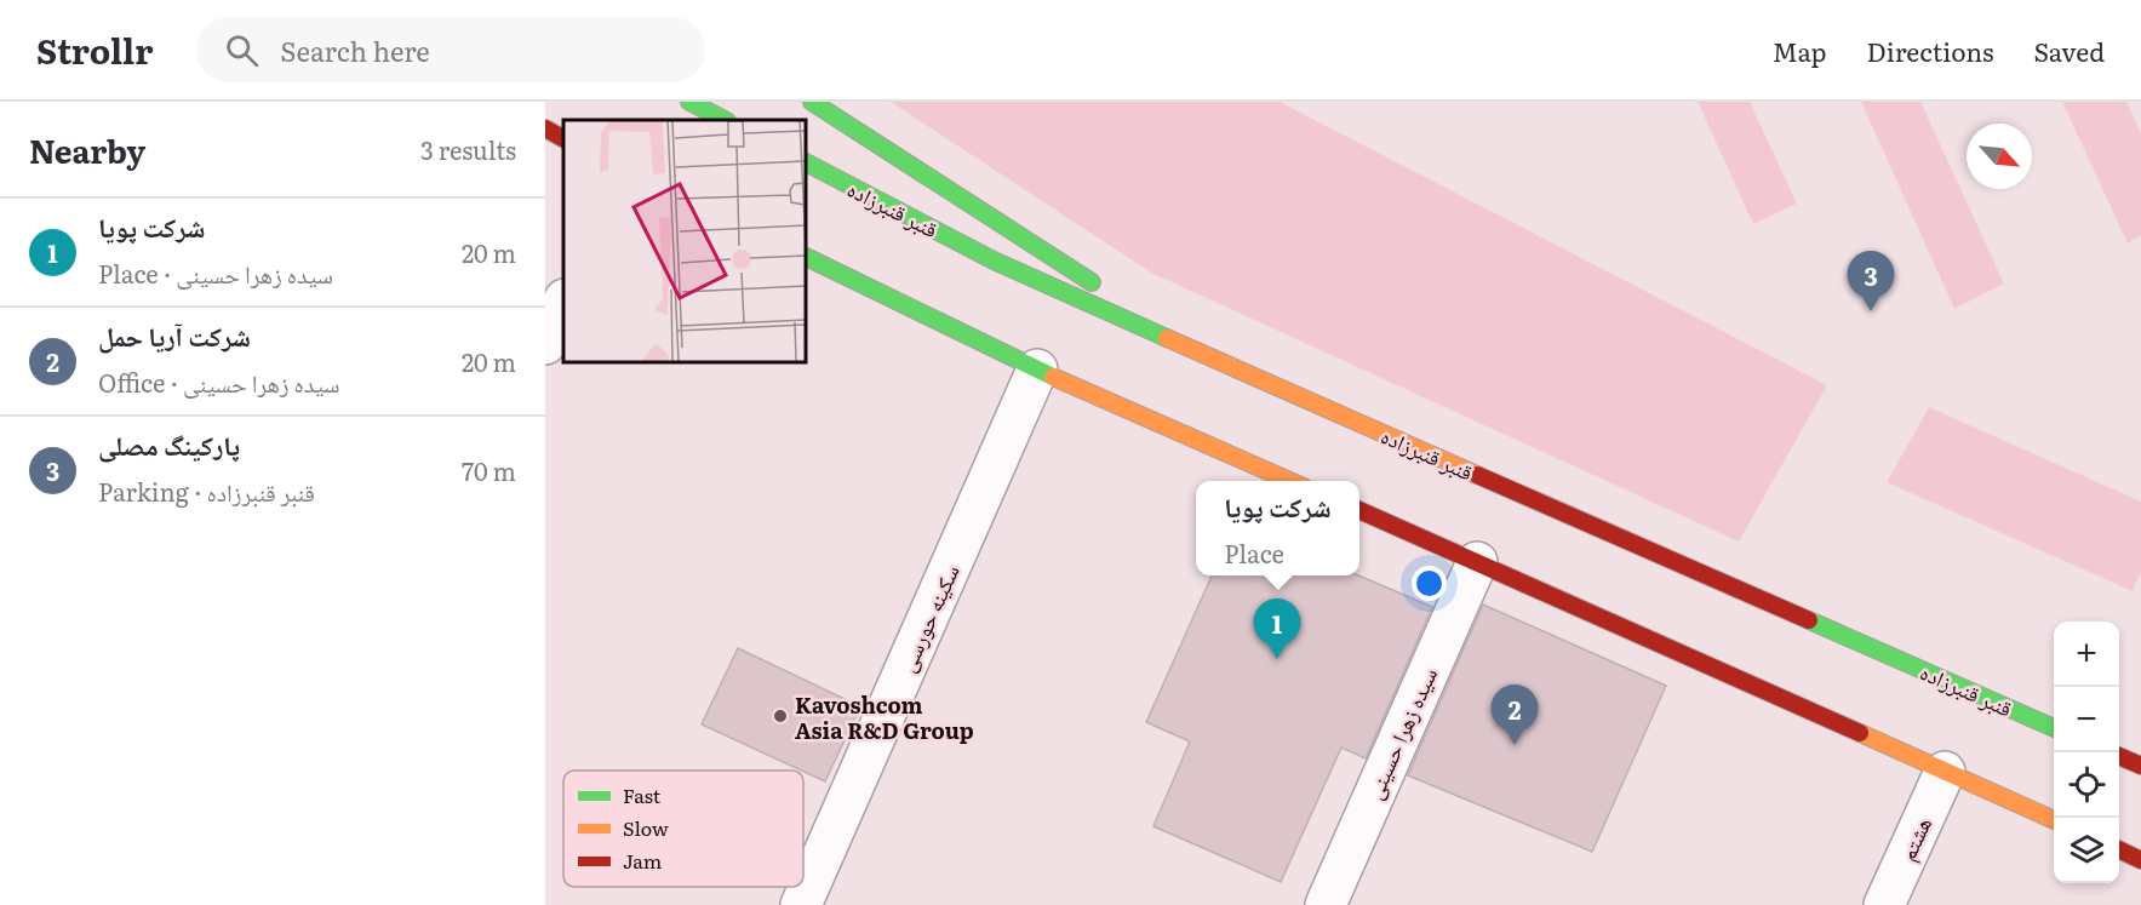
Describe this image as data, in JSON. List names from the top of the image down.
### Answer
{
  "streets": {
    "main road": ["قنبر قنبرزاده"],
    "street": ["سکینه حورسی", "سیده زهرا حسینی", "هشتم"]
  },
  "places": ["Kavoshcom Asia R&D Group"],
  "legend": ["Fast", "Slow", "Jam"],
  "north": "bottom right",
  "page": {
    "header": "Strollr",
    "search": "Search here",
    "nav": ["Map", "Directions", "Saved"],
    "heading": ["Nearby", "3 results"],
    "list": [
      {
        "mark": "1",
        "name": "شرکت پویا",
        "note": "Place · سیده زهرا حسینی",
        "value": "20 m"
      },
      {
        "mark": "2",
        "name": "شرکت آریا حمل",
        "note": "Office · سیده زهرا حسینی",
        "value": "20 m"
      },
      {
        "mark": "3",
        "name": "پارکینگ مصلی",
        "note": "Parking · قنبر قنبرزاده",
        "value": "70 m"
      }
    ],
    "pins": ["3", "1", "2"],
    "popup": ["شرکت پویا", "Place"],
    "map_buttons": ["+", "−"]
  }
}
